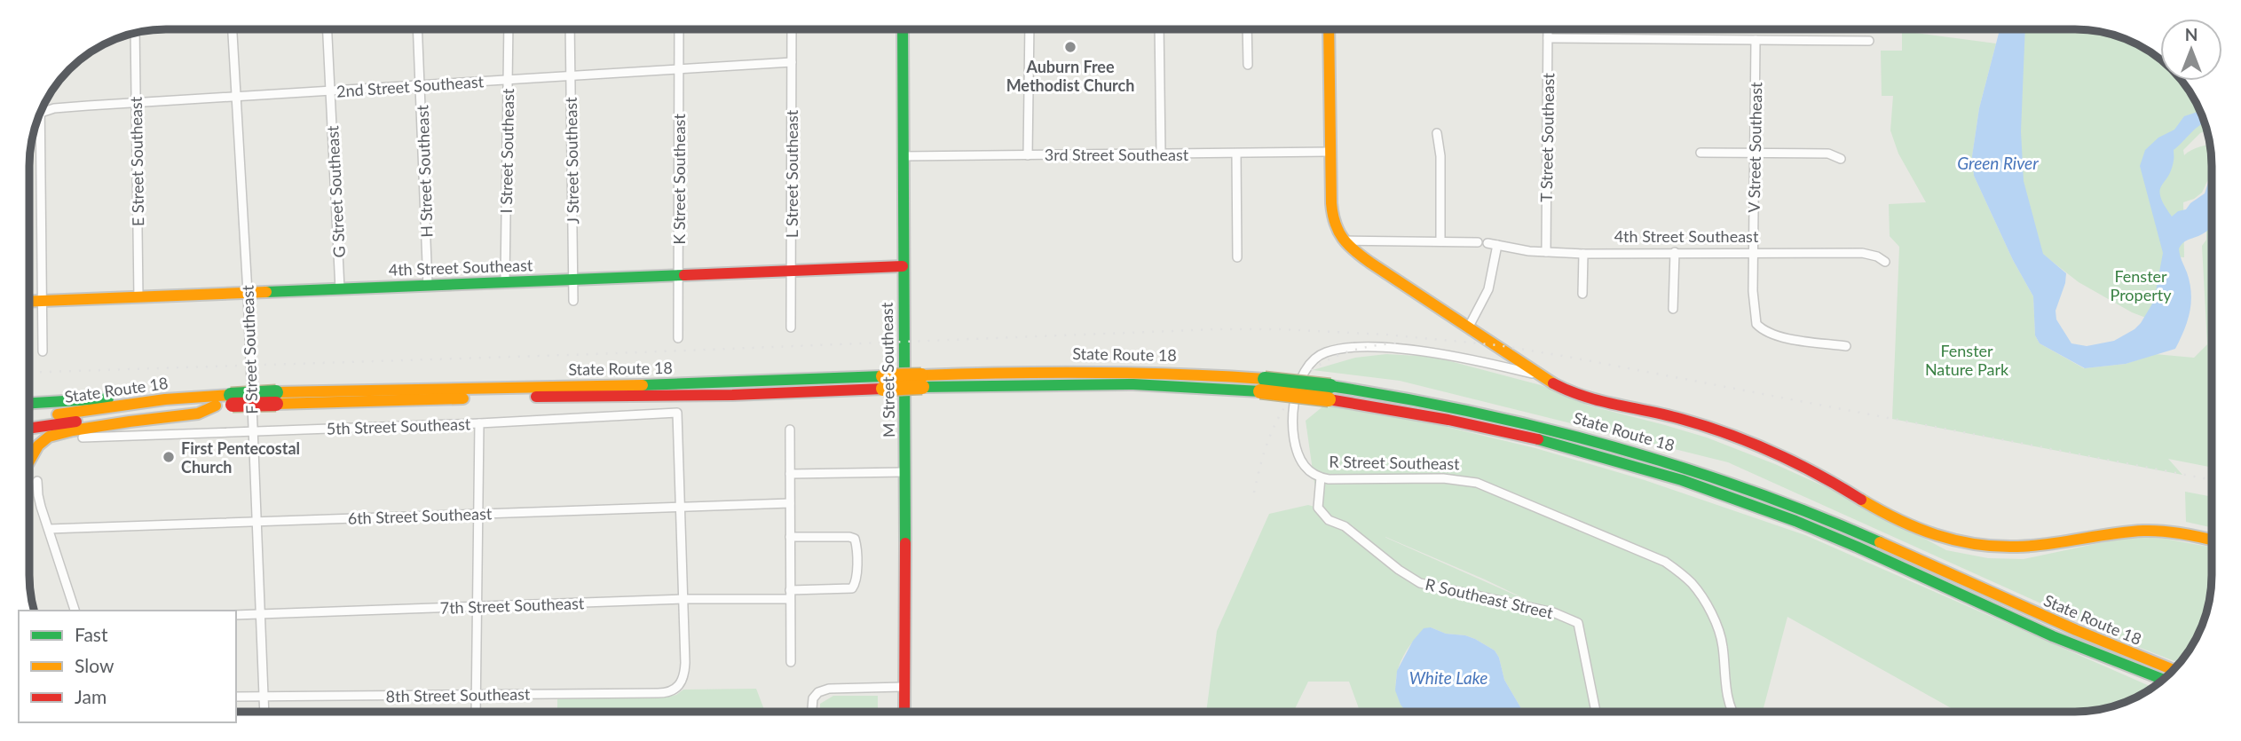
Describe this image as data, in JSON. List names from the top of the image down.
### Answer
{
  "streets": {
    "main road": ["4th Street Southeast", "State Route 18", "M Street Southeast"],
    "street": [
      "2nd Street Southeast",
      "T Street Southeast",
      "V Street Southeast",
      "I Street Southeast",
      "3rd Street Southeast",
      "J Street Southeast",
      "E Street Southeast",
      "H Street Southeast",
      "L Street Southeast",
      "K Street Southeast",
      "G Street Southeast",
      "F Street Southeast",
      "5th Street Southeast",
      "R Street Southeast",
      "6th Street Southeast",
      "R Southeast Street",
      "7th Street Southeast",
      "8th Street Southeast"
    ]
  },
  "crossings": [
    ["2nd Street Southeast", "I Street Southeast"],
    ["2nd Street Southeast", "J Street Southeast"],
    ["2nd Street Southeast", "E Street Southeast"],
    ["2nd Street Southeast", "H Street Southeast"],
    ["2nd Street Southeast", "L Street Southeast"],
    ["2nd Street Southeast", "K Street Southeast"],
    ["2nd Street Southeast", "G Street Southeast"],
    ["2nd Street Southeast", "F Street Southeast"],
    ["T Street Southeast", "4th Street Southeast"],
    ["V Street Southeast", "4th Street Southeast"],
    ["I Street Southeast", "4th Street Southeast"],
    ["3rd Street Southeast", "M Street Southeast"],
    ["J Street Southeast", "4th Street Southeast"],
    ["E Street Southeast", "4th Street Southeast"],
    ["H Street Southeast", "4th Street Southeast"],
    ["L Street Southeast", "4th Street Southeast"],
    ["K Street Southeast", "4th Street Southeast"],
    ["G Street Southeast", "4th Street Southeast"],
    ["4th Street Southeast", "F Street Southeast"],
    ["4th Street Southeast", "M Street Southeast"],
    ["F Street Southeast", "5th Street Southeast"],
    ["F Street Southeast", "6th Street Southeast"],
    ["F Street Southeast", "7th Street Southeast"],
    ["F Street Southeast", "8th Street Southeast"],
    ["5th Street Southeast", "6th Street Southeast"],
    ["R Street Southeast", "R Southeast Street"],
    ["7th Street Southeast", "8th Street Southeast"]
  ],
  "water": ["Green River", "White Lake"],
  "parks": ["Fenster Property", "Fenster Nature Park"],
  "places": ["Auburn Free Methodist Church", "First Pentecostal Church"],
  "legend": ["Fast", "Slow", "Jam"],
  "north": "top"
}
